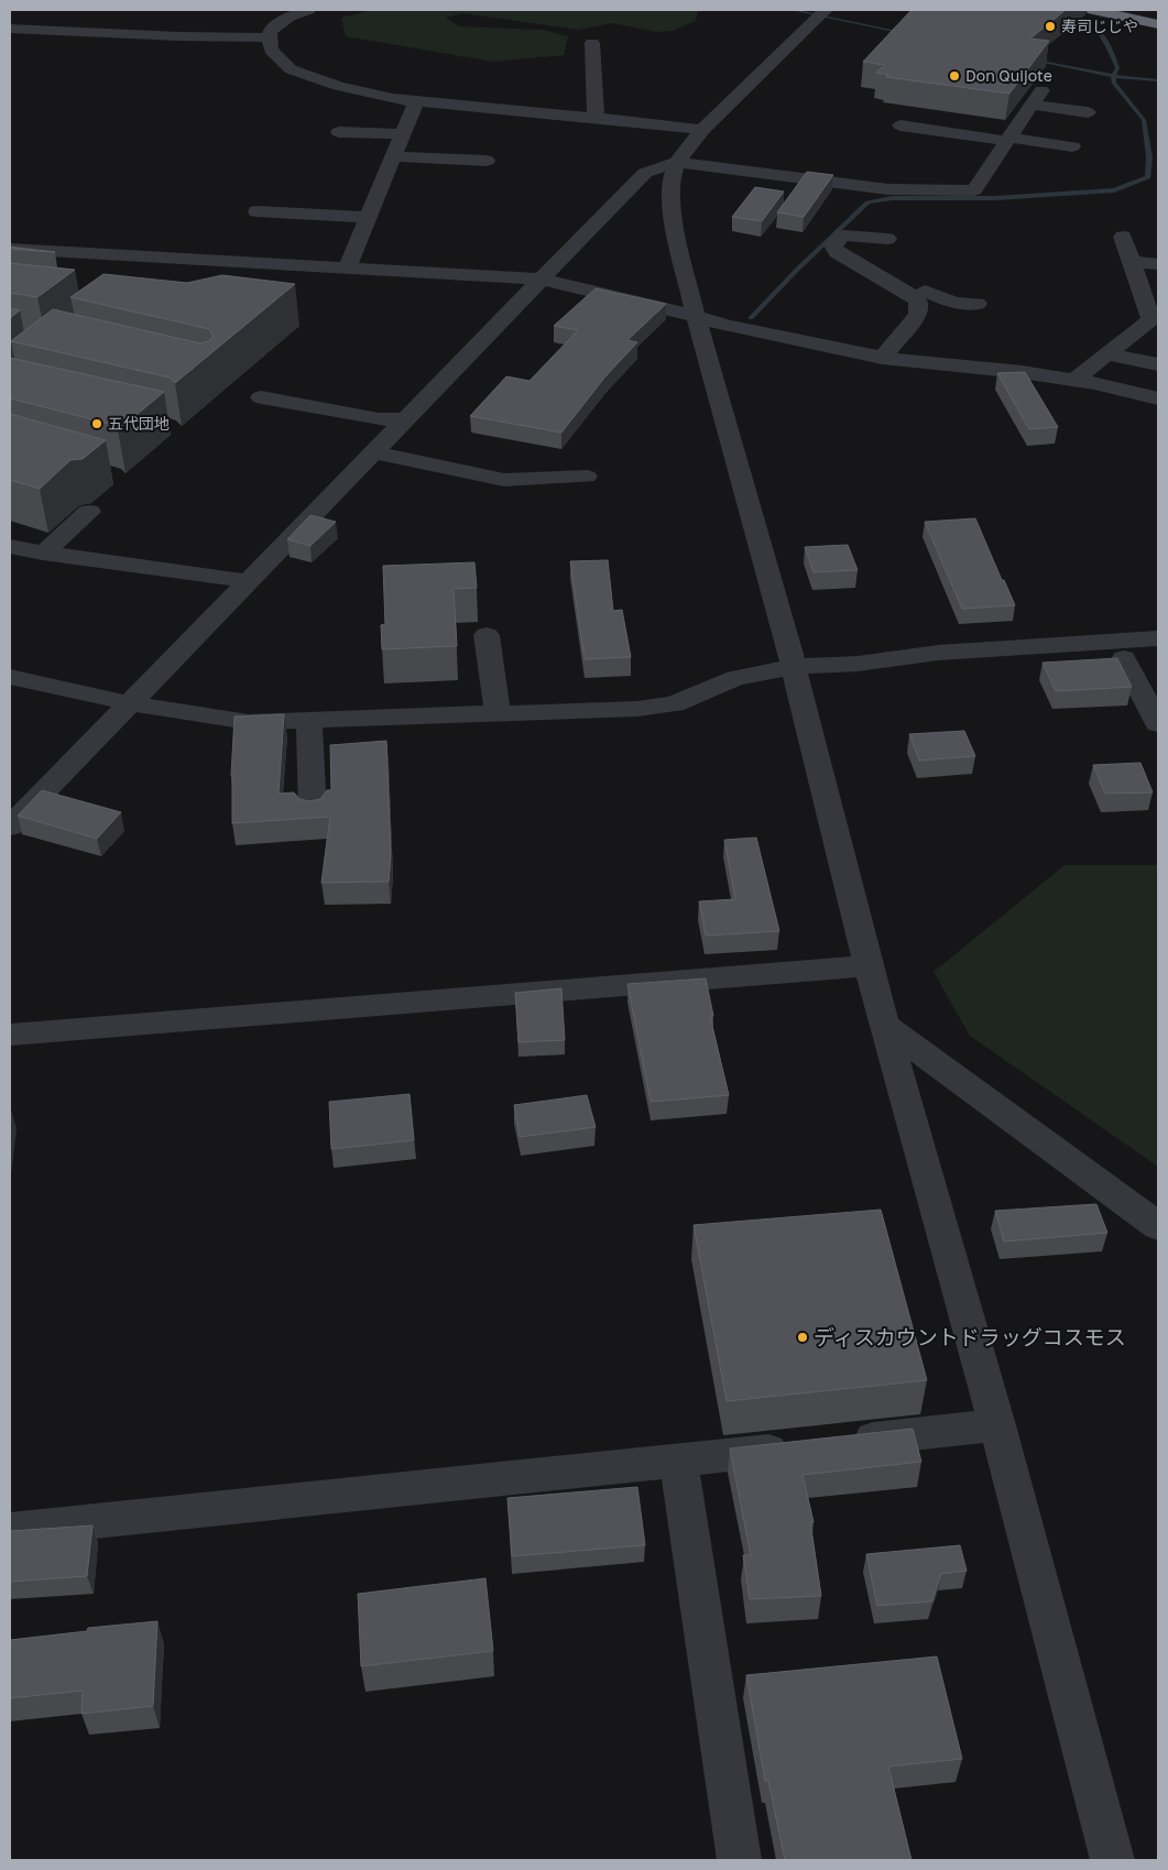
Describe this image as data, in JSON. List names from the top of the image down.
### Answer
{
  "places": [
    "寿司じじや",
    "Don Quijote",
    "五代団地",
    "ディスカウントドラッグコスモス"
  ]
}
